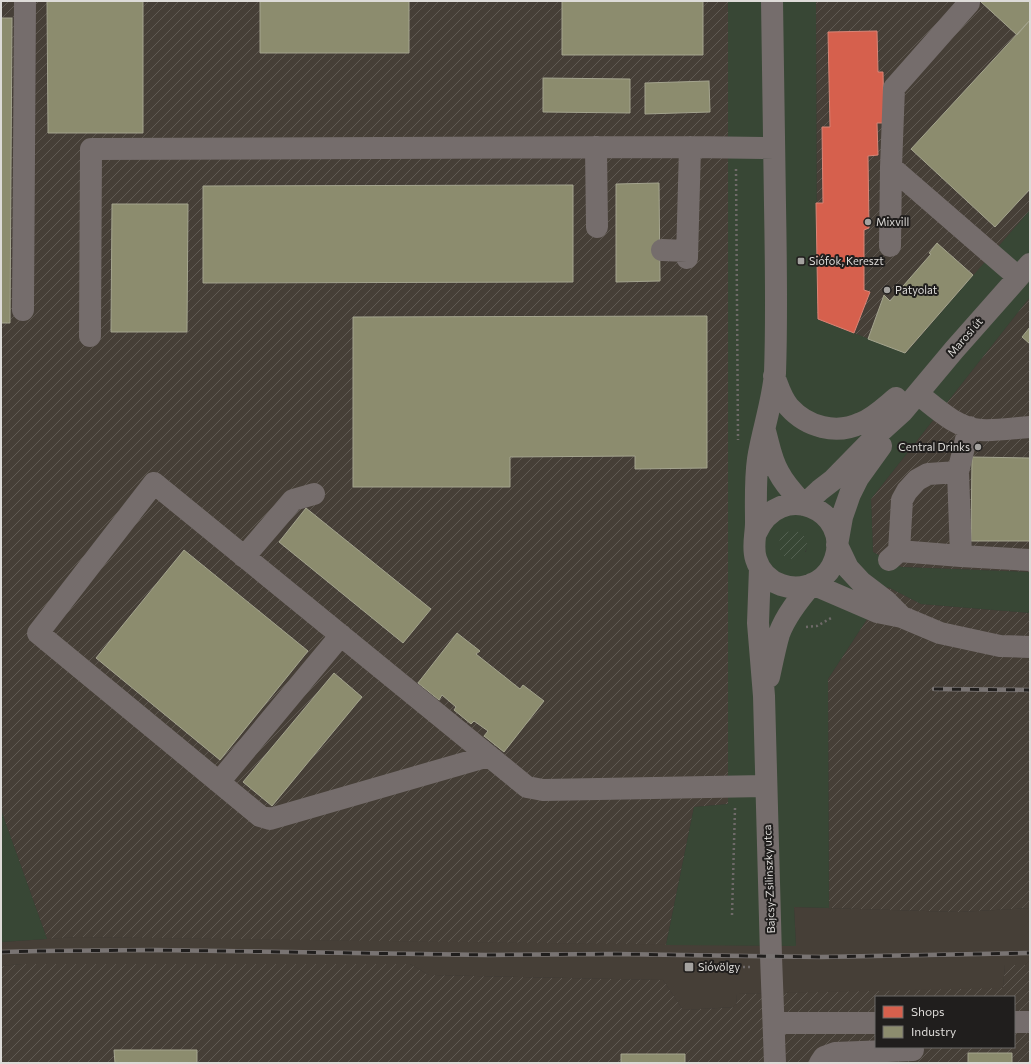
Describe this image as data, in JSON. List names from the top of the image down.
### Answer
{
  "streets": {
    "street": ["Marosi út", "Bajcsy-Zsilinszky utca"]
  },
  "crossings": [
    ["Marosi út", "Bajcsy-Zsilinszky utca"]
  ],
  "places": {
    "other": ["Mixvill", "Patyolat", "Central Drinks"],
    "transit": ["Siófok, Kereszt", "Sióvölgy"]
  },
  "legend": ["Shops", "Industry"]
}
